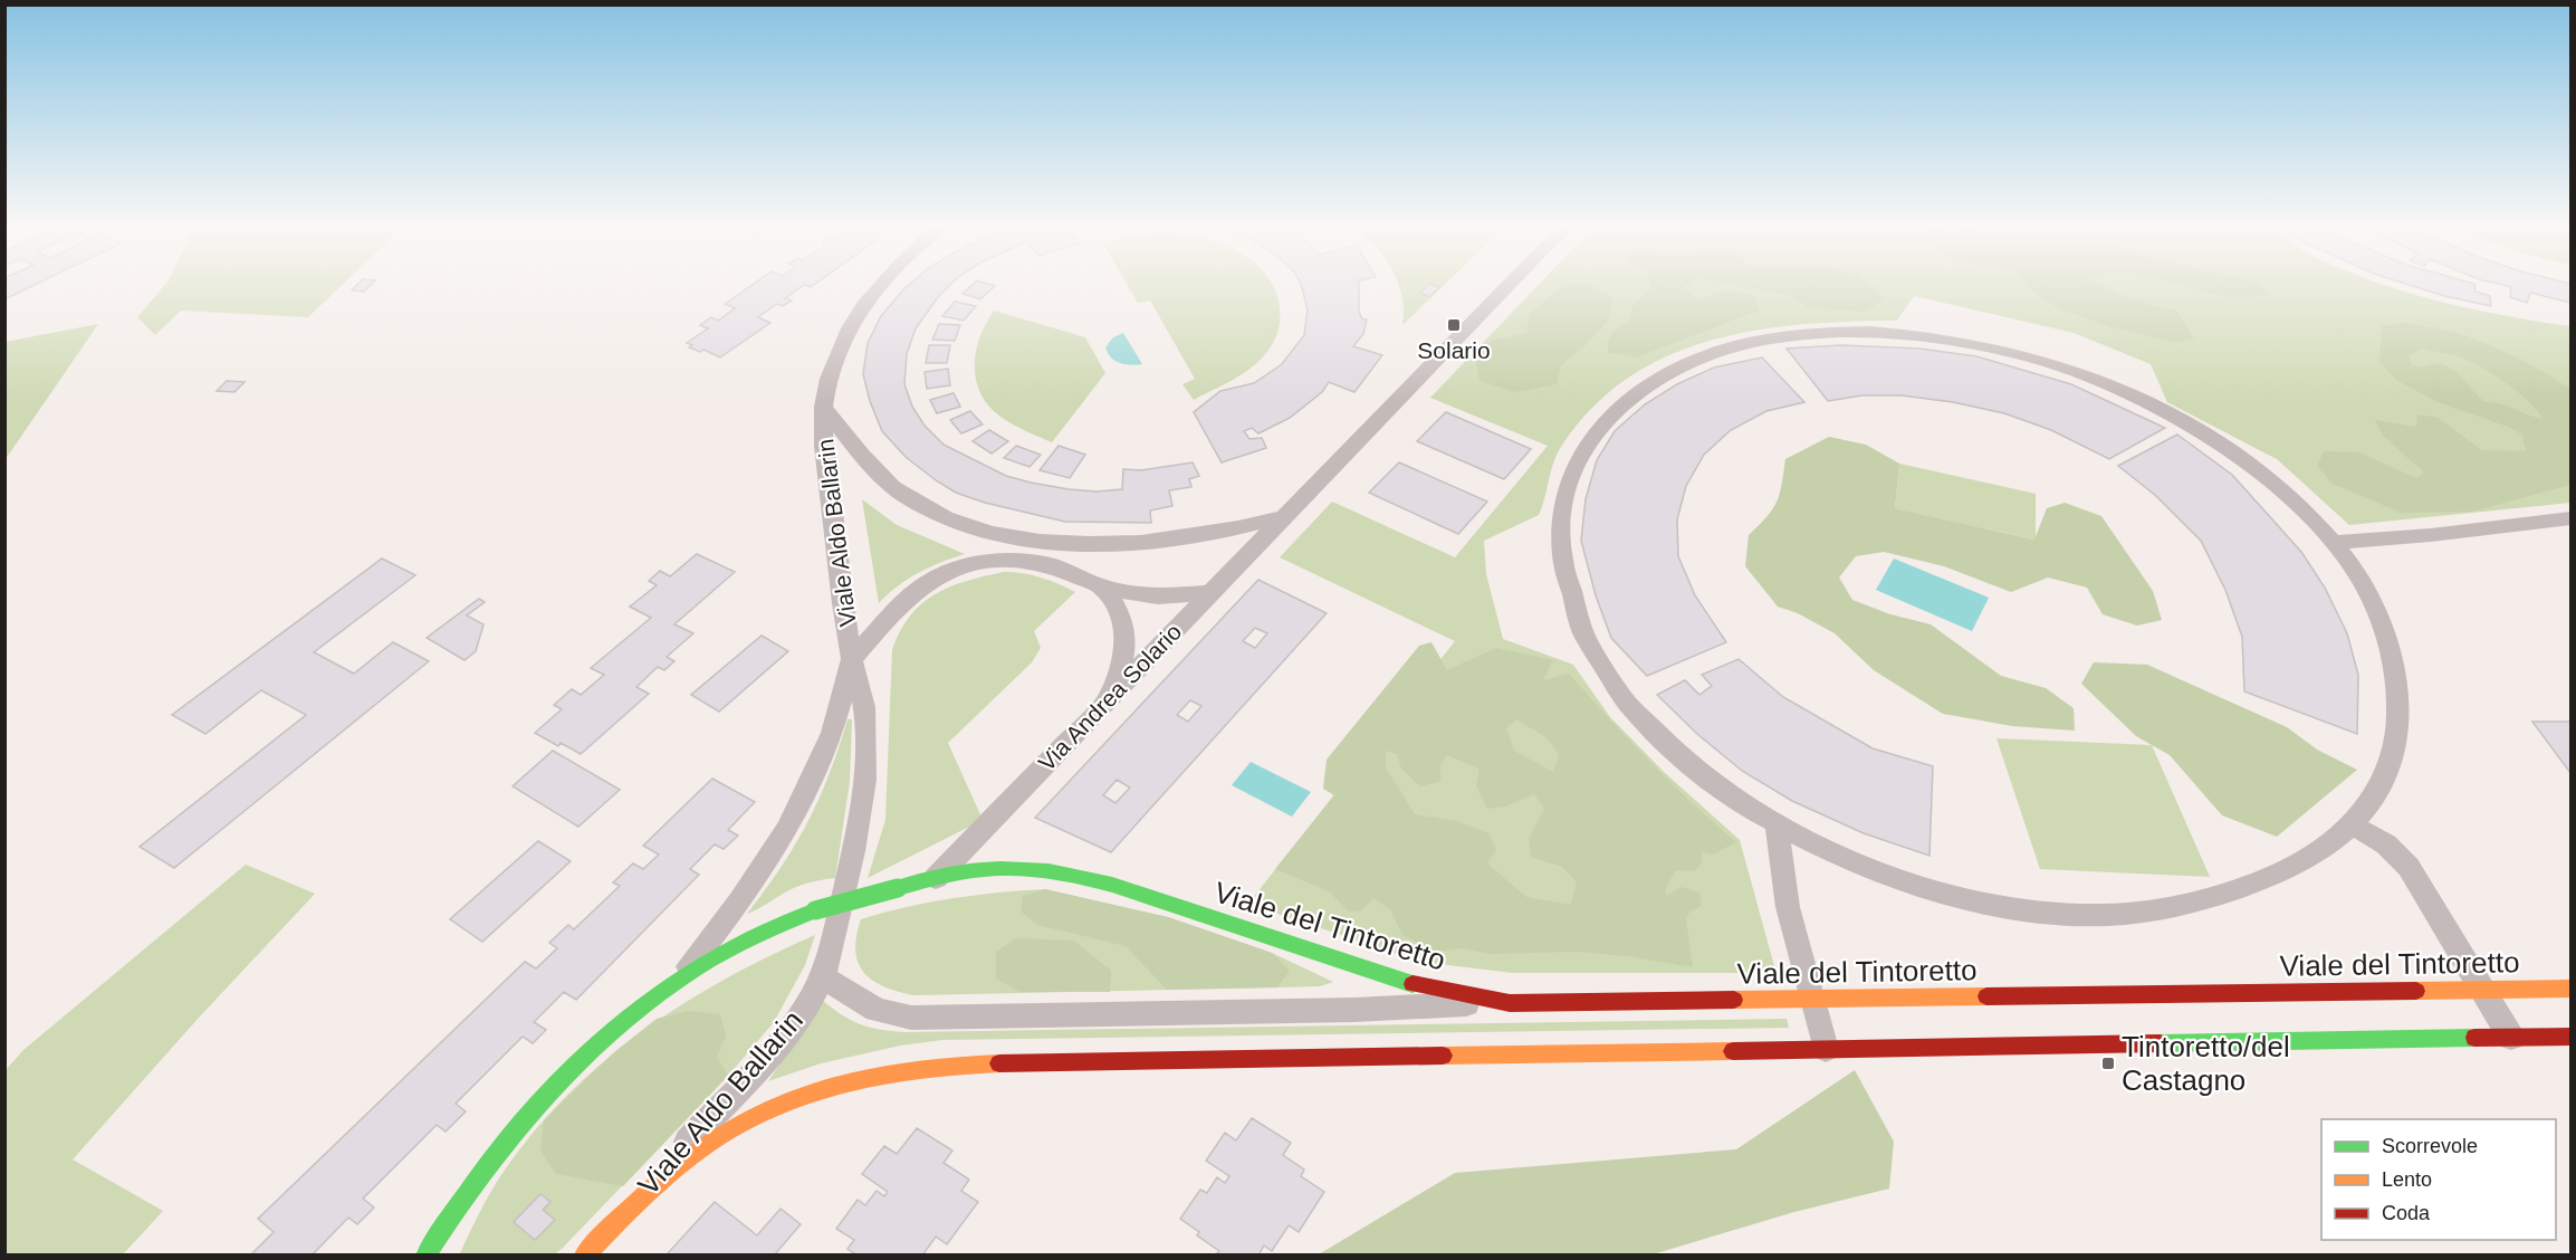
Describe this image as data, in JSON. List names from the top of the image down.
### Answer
{
  "streets": {
    "main road": ["Viale del Tintoretto"],
    "street": ["Viale Aldo Ballarin", "Via Andrea Solario"]
  },
  "crossings": [
    ["Viale Aldo Ballarin", "Via Andrea Solario"],
    ["Viale Aldo Ballarin", "Viale del Tintoretto"],
    ["Via Andrea Solario", "Viale del Tintoretto"]
  ],
  "places": {
    "transit": ["Solario", "Tintoretto/del Castagno"]
  },
  "legend": ["Scorrevole", "Lento", "Coda"]
}
